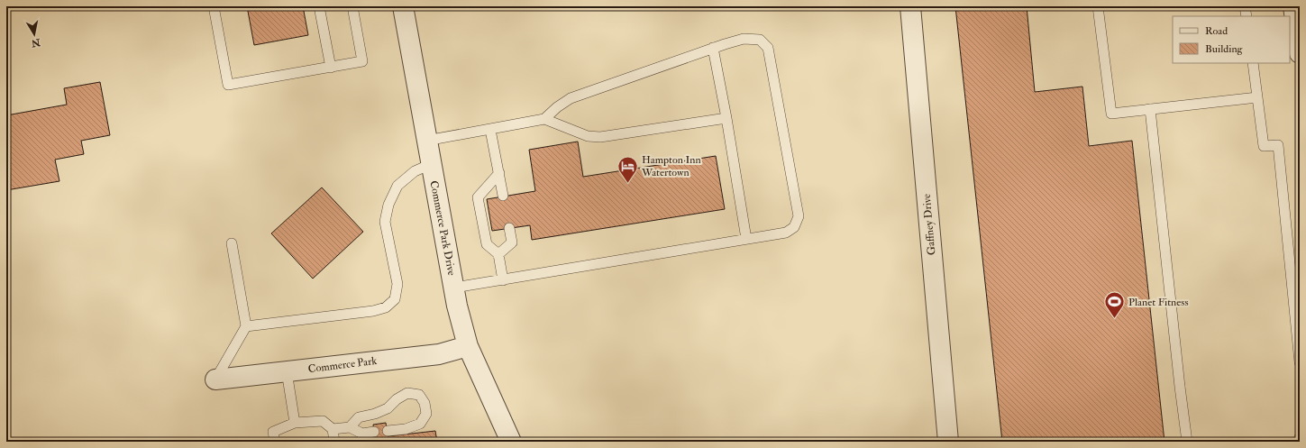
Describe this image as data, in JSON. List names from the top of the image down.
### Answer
{
  "streets": {
    "street": ["Gaffney Drive", "Commerce Park Drive", "Commerce Park"]
  },
  "crossings": [
    ["Commerce Park Drive", "Commerce Park"]
  ],
  "places": {
    "hotel": ["Hampton Inn Watertown"],
    "sports": ["Planet Fitness"]
  },
  "legend": ["Road", "Building"],
  "north": "bottom"
}
